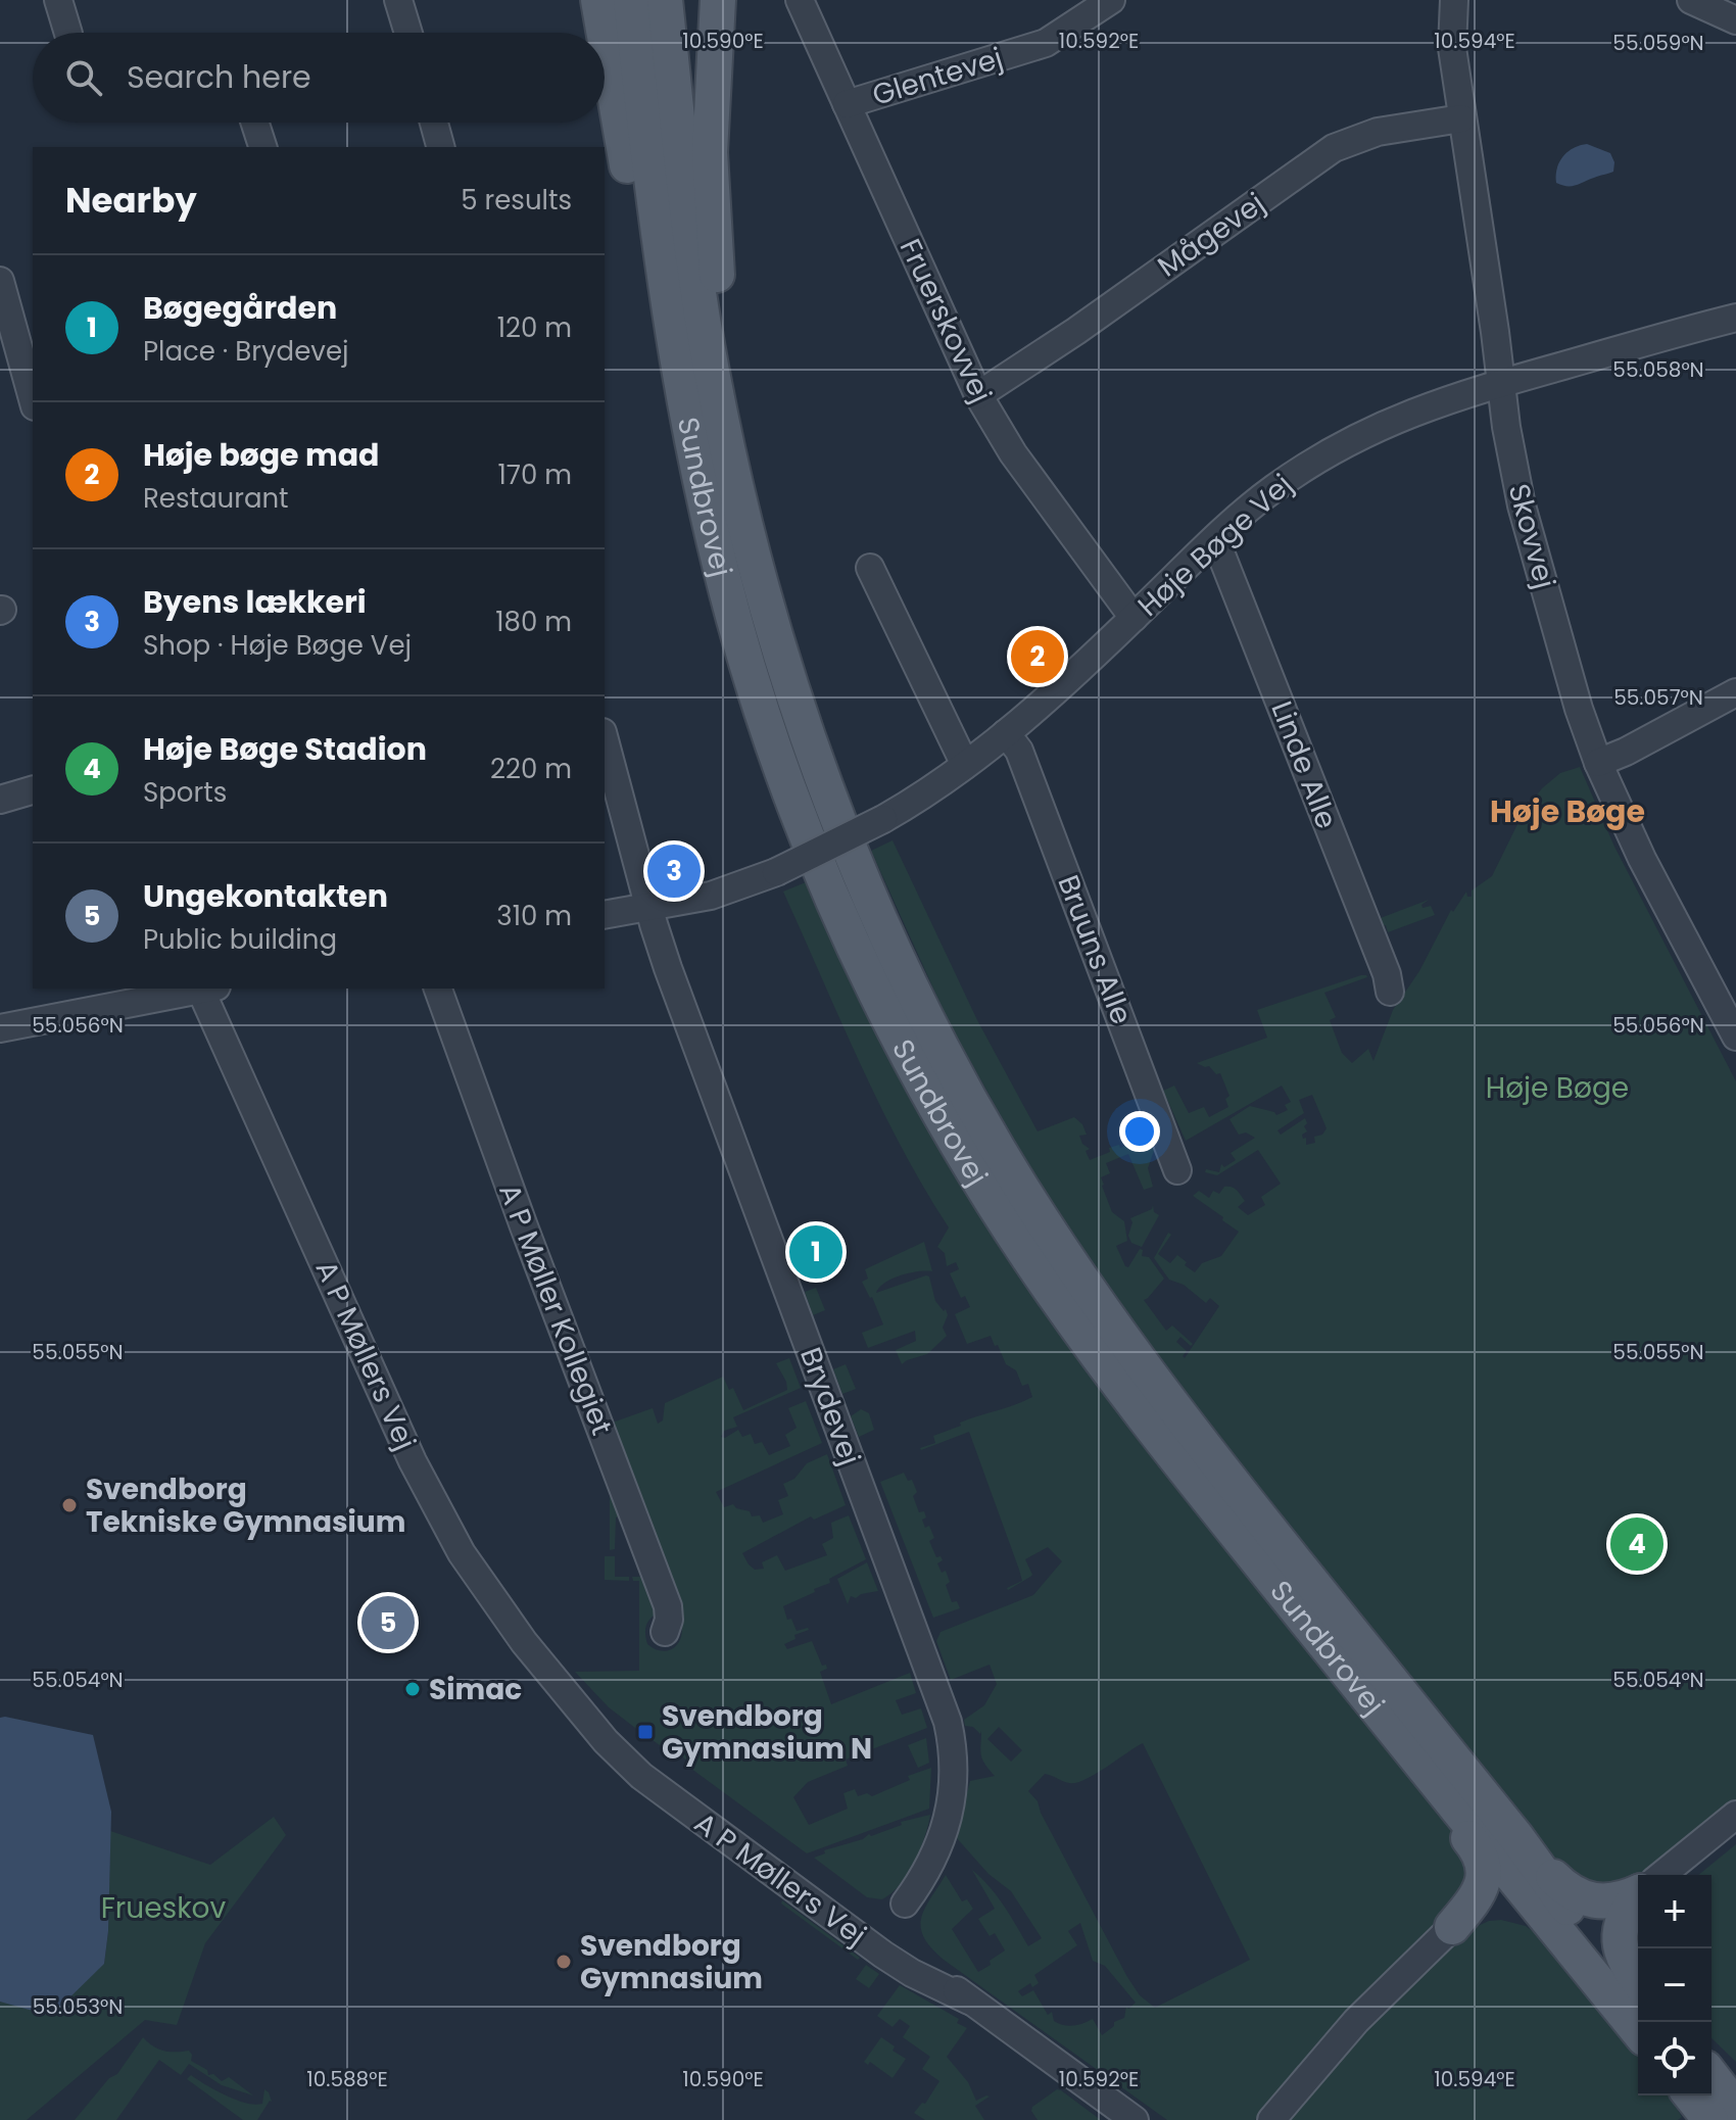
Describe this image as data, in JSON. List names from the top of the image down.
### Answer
{
  "streets": {
    "main road": ["Sundbrovej"],
    "street": [
      "Glentevej",
      "Mågevej",
      "Fruerskovvej",
      "Skovvej",
      "Høje Bøge Vej",
      "Linde Alle",
      "Bruuns Alle",
      "A P Møller Kollegiet",
      "A P Møllers Vej",
      "Brydevej"
    ]
  },
  "crossings": [
    ["Glentevej", "Fruerskovvej"],
    ["Mågevej", "Fruerskovvej"],
    ["Mågevej", "Skovvej"],
    ["Fruerskovvej", "Høje Bøge Vej"],
    ["Skovvej", "Høje Bøge Vej"],
    ["Høje Bøge Vej", "Linde Alle"],
    ["Høje Bøge Vej", "Bruuns Alle"],
    ["Høje Bøge Vej", "Brydevej"]
  ],
  "districts": ["Høje Bøge"],
  "parks": ["Høje Bøge", "Frueskov"],
  "places": {
    "other": ["Svendborg Tekniske Gymnasium", "Simac", "Svendborg Gymnasium"],
    "transit": ["Svendborg Gymnasium N"]
  },
  "page": {
    "search": "Search here",
    "heading": ["Nearby", "5 results"],
    "list": [
      {
        "mark": "1",
        "name": "Bøgegården",
        "note": "Place · Brydevej",
        "value": "120 m"
      },
      {
        "mark": "2",
        "name": "Høje bøge mad",
        "note": "Restaurant",
        "value": "170 m"
      },
      {
        "mark": "3",
        "name": "Byens lækkeri",
        "note": "Shop · Høje Bøge Vej",
        "value": "180 m"
      },
      {
        "mark": "4",
        "name": "Høje Bøge Stadion",
        "note": "Sports",
        "value": "220 m"
      },
      {
        "mark": "5",
        "name": "Ungekontakten",
        "note": "Public building",
        "value": "310 m"
      }
    ],
    "pins": [
      "2",
      "3",
      "1",
      "4",
      "5"
    ],
    "map_buttons": ["+", "−"]
  },
  "coordinates": [
    "10.590°E",
    "10.592°E",
    "10.594°E",
    "55.059°N",
    "55.058°N",
    "55.057°N",
    "55.056°N",
    "55.055°N",
    "55.054°N",
    "55.053°N",
    "10.588°E"
  ]
}
